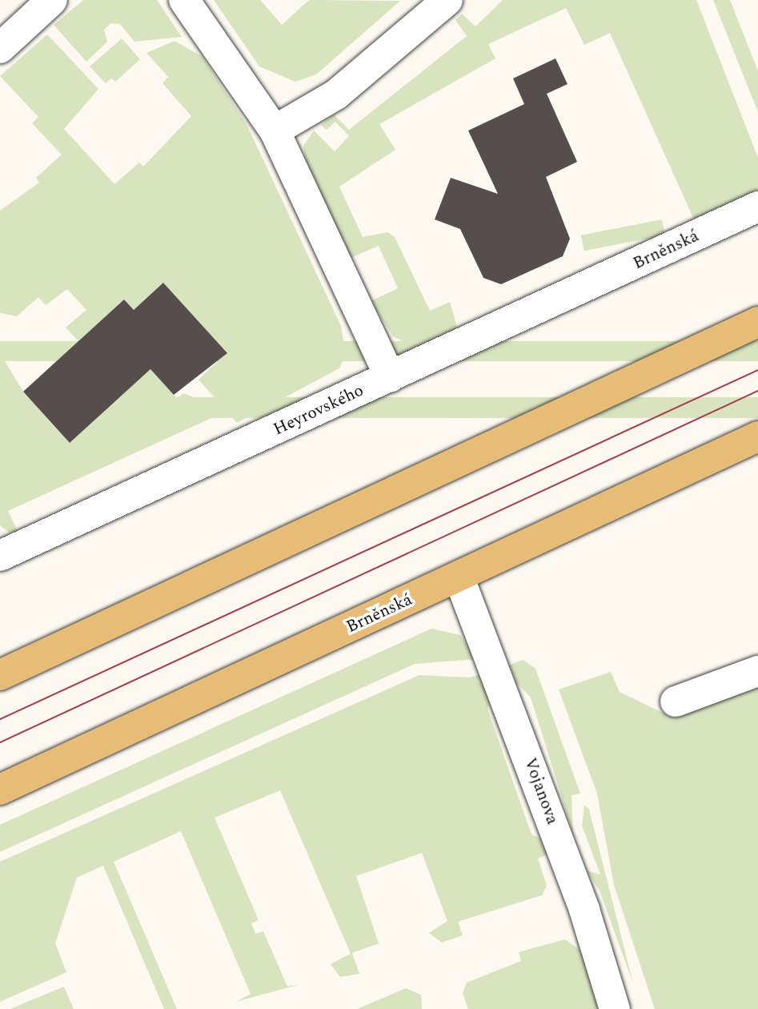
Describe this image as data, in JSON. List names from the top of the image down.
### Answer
{
  "streets": {
    "main road": ["Brněnská"],
    "street": ["Heyrovského", "Vojanova"]
  },
  "crossings": [
    ["Brněnská", "Heyrovského"],
    ["Brněnská", "Vojanova"]
  ]
}
